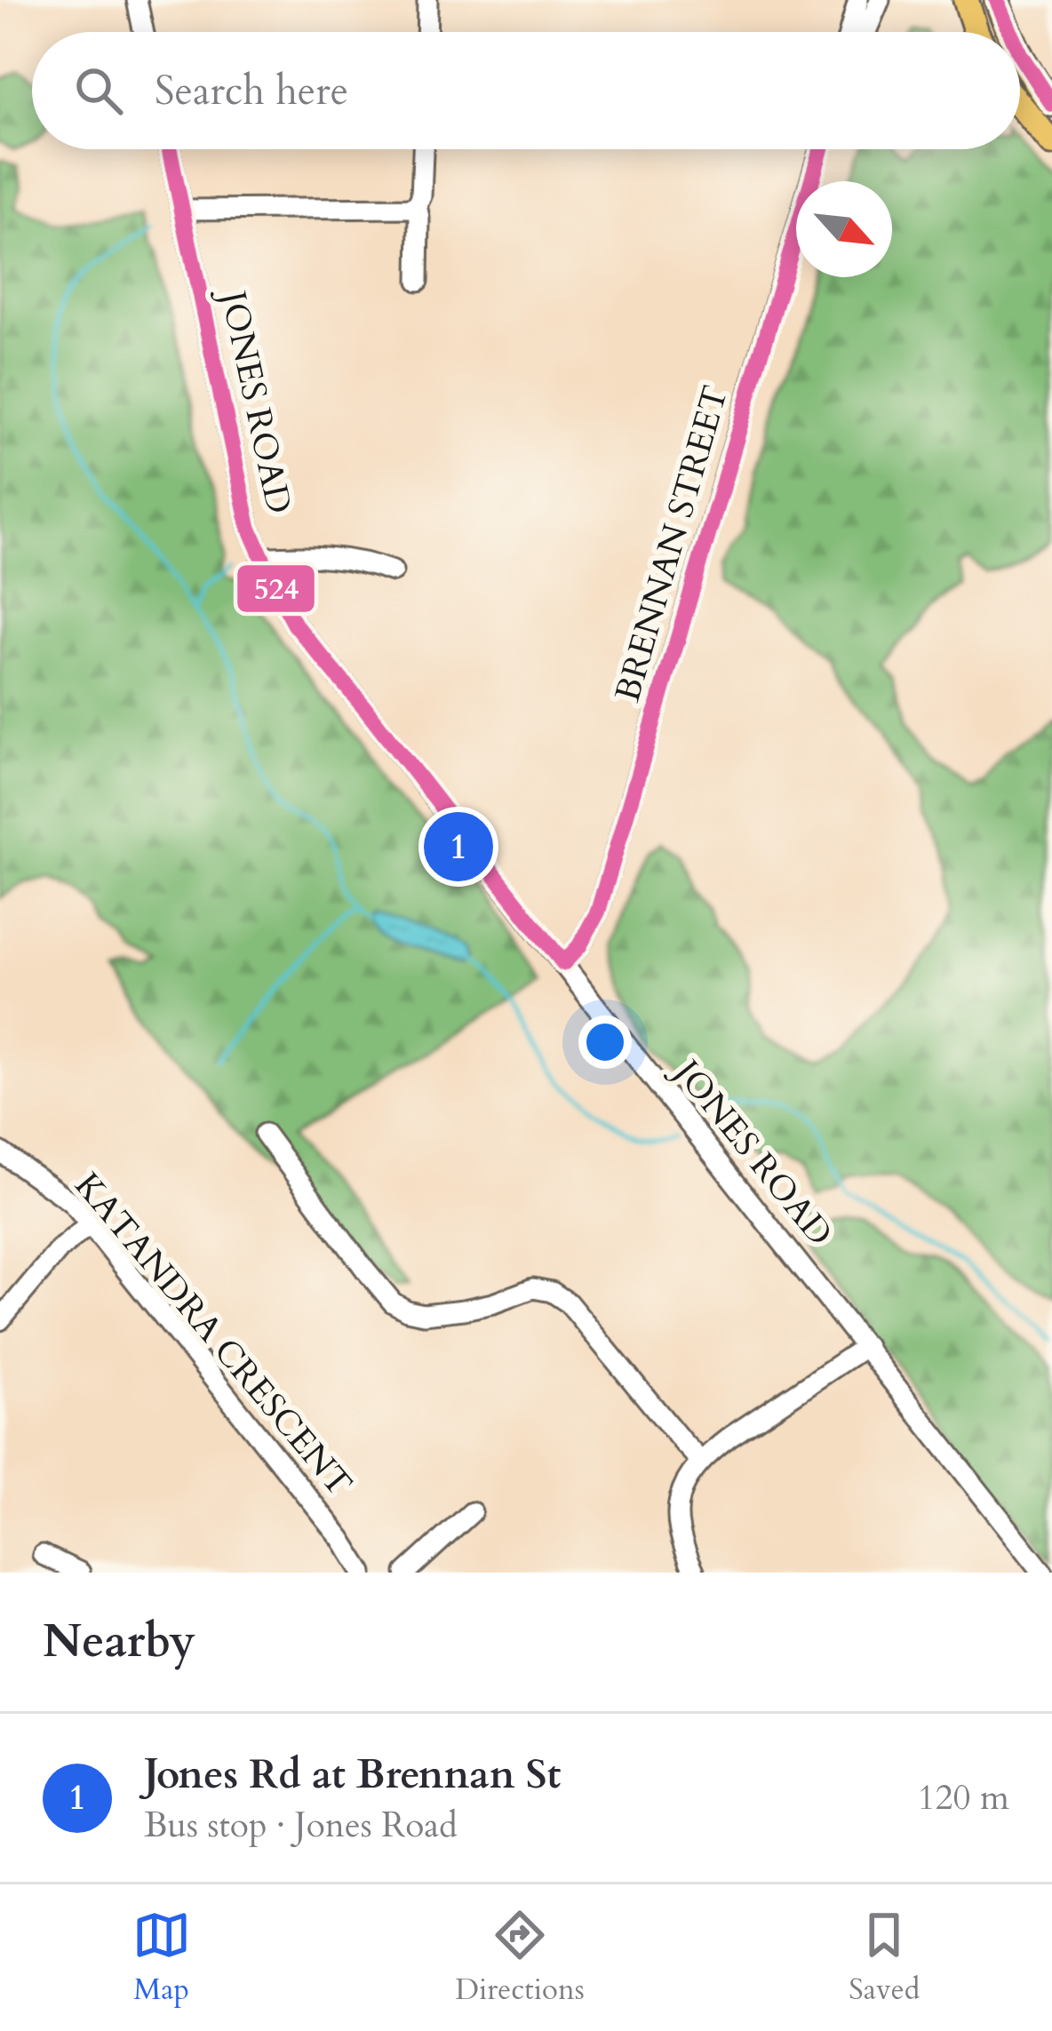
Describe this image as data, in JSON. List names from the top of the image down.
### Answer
{
  "streets": {
    "street": ["JONES ROAD", "BRENNAN STREET", "KATANDRA CRESCENT"]
  },
  "crossings": [
    ["JONES ROAD", "BRENNAN STREET"]
  ],
  "lines": ["transit line 524"],
  "north": "bottom right",
  "page": {
    "search": "Search here",
    "pins": "1",
    "heading": "Nearby",
    "list": [
      {
        "mark": "1",
        "name": "Jones Rd at Brennan St",
        "note": "Bus stop · Jones Road",
        "value": "120 m"
      }
    ],
    "nav": ["Map", "Directions", "Saved"]
  }
}
